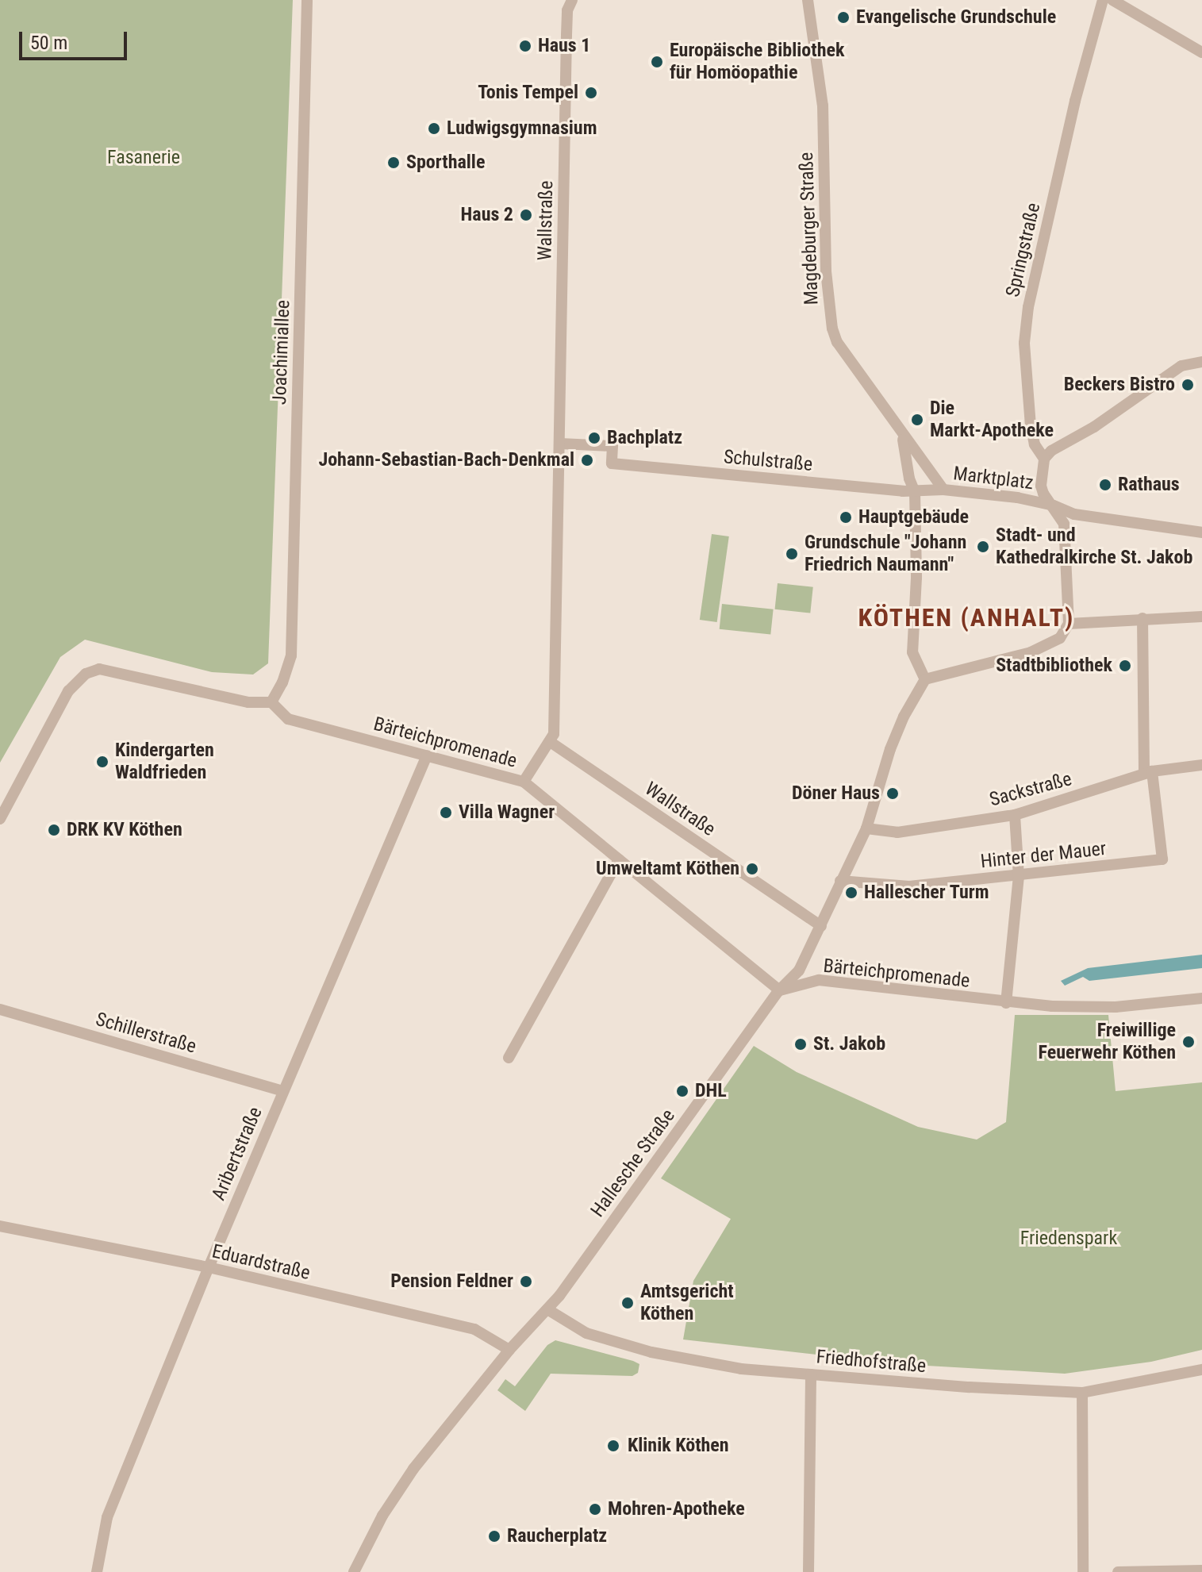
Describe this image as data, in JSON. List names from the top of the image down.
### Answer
{
  "streets": {
    "street": [
      "Wallstraße",
      "Magdeburger Straße",
      "Springstraße",
      "Joachimiallee",
      "Schulstraße",
      "Marktplatz",
      "Bärteichpromenade",
      "Sackstraße",
      "Hinter der Mauer",
      "Schillerstraße",
      "Aribertstraße",
      "Hallesche Straße",
      "Eduardstraße",
      "Friedhofstraße"
    ]
  },
  "crossings": [
    ["Wallstraße", "Schulstraße"],
    ["Wallstraße", "Bärteichpromenade"],
    ["Wallstraße", "Hallesche Straße"],
    ["Magdeburger Straße", "Schulstraße"],
    ["Magdeburger Straße", "Marktplatz"],
    ["Springstraße", "Marktplatz"],
    ["Joachimiallee", "Bärteichpromenade"],
    ["Schulstraße", "Marktplatz"],
    ["Bärteichpromenade", "Aribertstraße"],
    ["Bärteichpromenade", "Hallesche Straße"],
    ["Sackstraße", "Hinter der Mauer"],
    ["Sackstraße", "Hallesche Straße"],
    ["Hinter der Mauer", "Hallesche Straße"],
    ["Schillerstraße", "Aribertstraße"],
    ["Aribertstraße", "Eduardstraße"],
    ["Hallesche Straße", "Eduardstraße"],
    ["Hallesche Straße", "Friedhofstraße"]
  ],
  "districts": ["KÖTHEN (ANHALT)"],
  "parks": ["Fasanerie", "Friedenspark"],
  "places": [
    "Evangelische Grundschule",
    "Haus 1",
    "Europäische Bibliothek für Homöopathie",
    "Tonis Tempel",
    "Ludwigsgymnasium",
    "Sporthalle",
    "Haus 2",
    "Beckers Bistro",
    "Die Markt-Apotheke",
    "Bachplatz",
    "Johann-Sebastian-Bach-Denkmal",
    "Rathaus",
    "Hauptgebäude",
    "Stadt- und Kathedralkirche St. Jakob",
    "Grundschule \"Johann Friedrich Naumann\"",
    "Stadtbibliothek",
    "Kindergarten Waldfrieden",
    "Döner Haus",
    "Villa Wagner",
    "DRK KV Köthen",
    "Umweltamt Köthen",
    "Hallescher Turm",
    "Freiwillige Feuerwehr Köthen",
    "St. Jakob",
    "DHL",
    "Pension Feldner",
    "Amtsgericht Köthen",
    "Klinik Köthen",
    "Mohren-Apotheke",
    "Raucherplatz"
  ],
  "scale_bar": "50 m"
}
